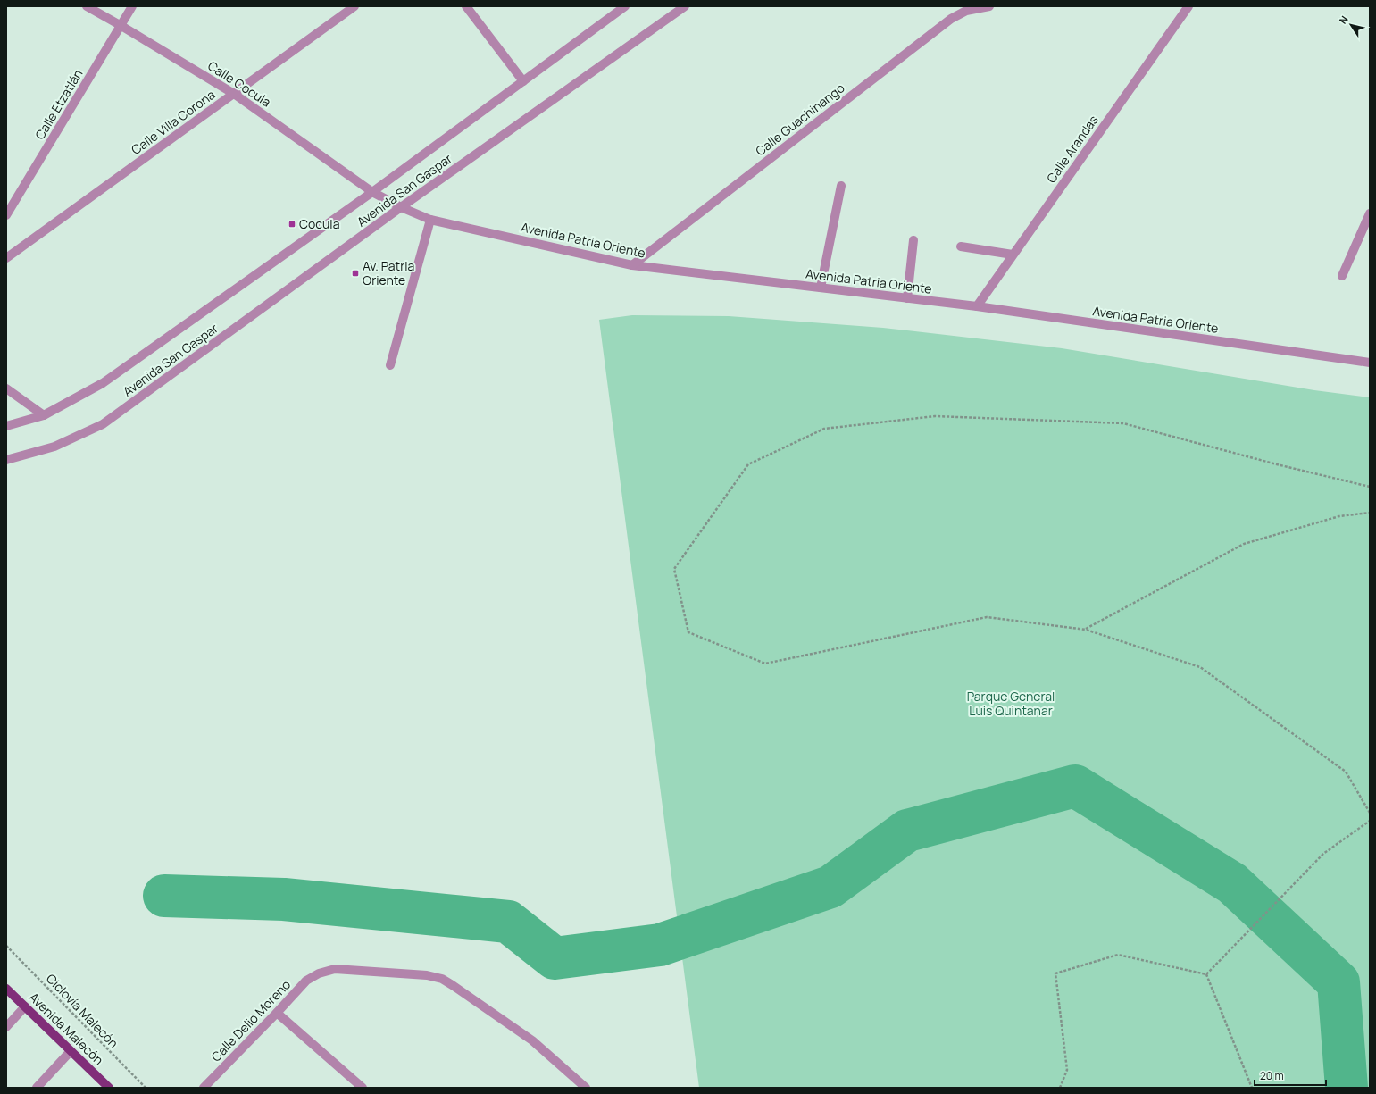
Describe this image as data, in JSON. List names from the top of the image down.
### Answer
{
  "streets": {
    "main road": ["Avenida Malecón"],
    "street": [
      "Calle Cocula",
      "Calle Etzatlán",
      "Calle Guachinango",
      "Calle Villa Corona",
      "Calle Arandas",
      "Avenida San Gaspar",
      "Avenida Patria Oriente",
      "Calle Delio Moreno"
    ],
    "path": ["Ciclovía Malecón"]
  },
  "crossings": [
    ["Calle Cocula", "Calle Etzatlán"],
    ["Calle Cocula", "Calle Villa Corona"],
    ["Calle Cocula", "Avenida San Gaspar"],
    ["Calle Cocula", "Avenida Patria Oriente"],
    ["Calle Guachinango", "Avenida Patria Oriente"],
    ["Calle Arandas", "Avenida Patria Oriente"],
    ["Avenida San Gaspar", "Avenida Patria Oriente"]
  ],
  "parks": ["Parque General Luis Quintanar"],
  "places": {
    "transit": ["Cocula", "Av. Patria Oriente"]
  },
  "scale_bar": "20 m",
  "north": "top left"
}
